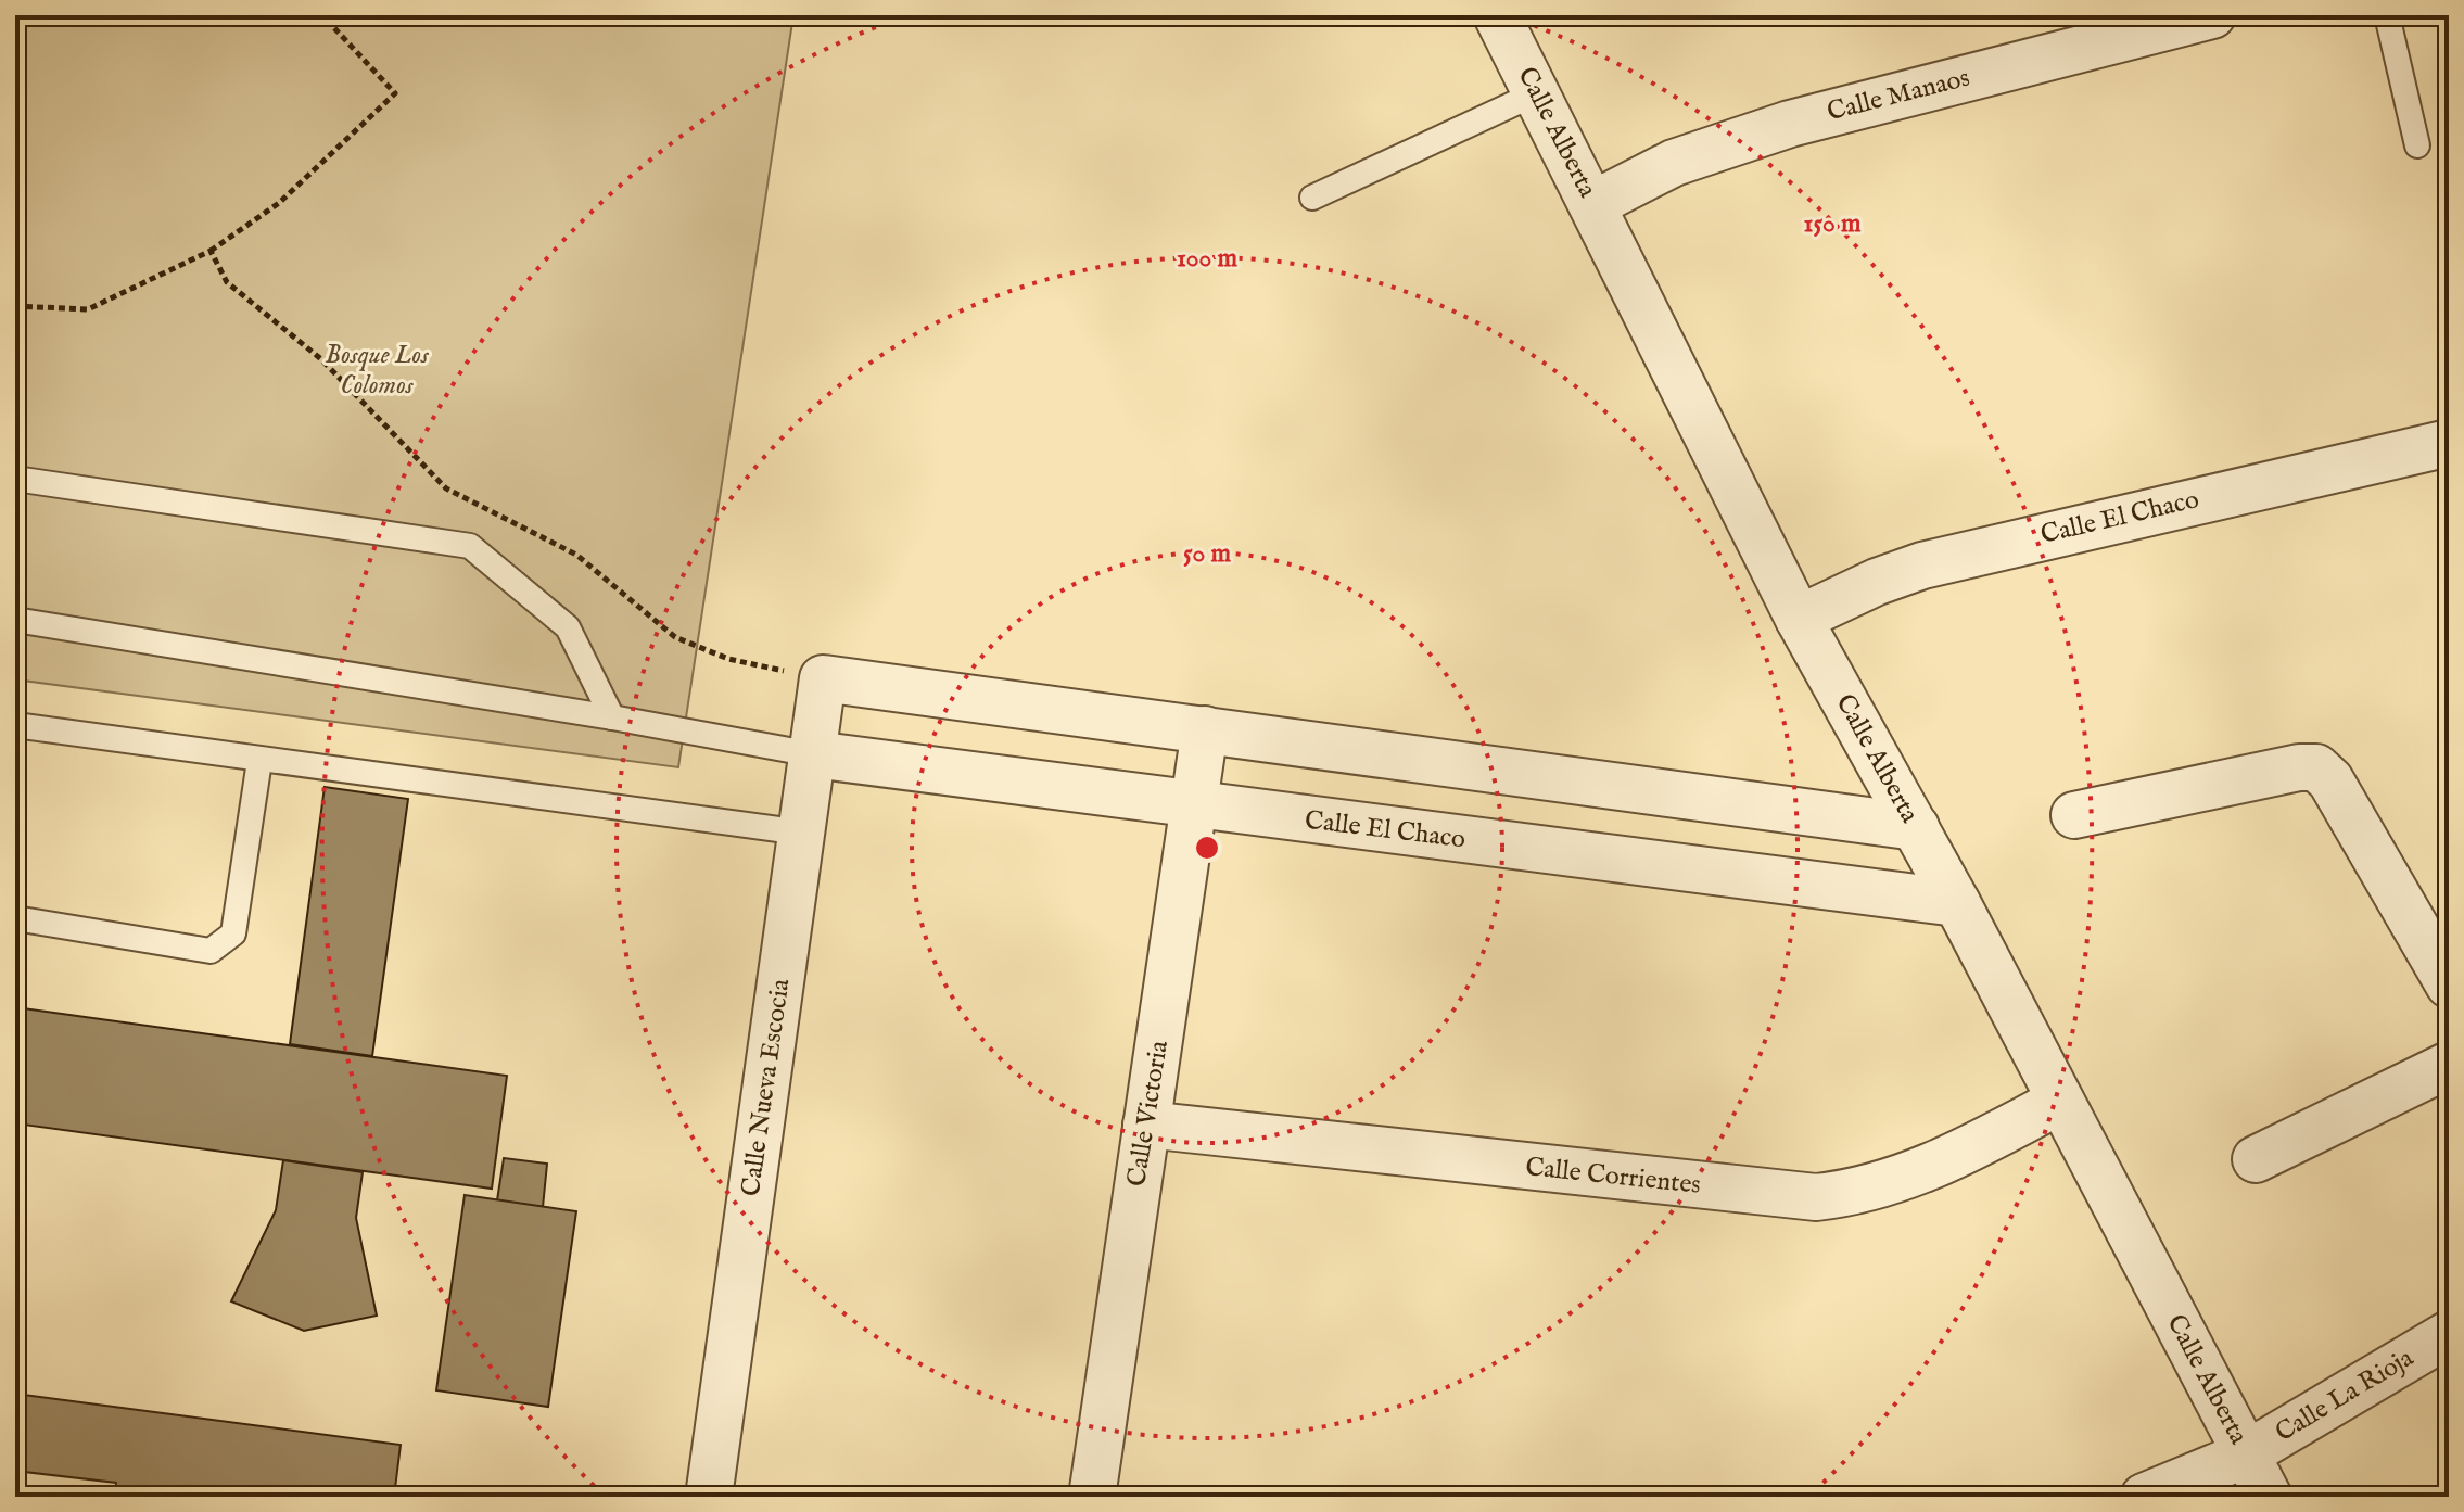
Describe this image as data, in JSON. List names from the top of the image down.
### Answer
{
  "streets": {
    "street": [
      "Calle Manaos",
      "Calle Alberta",
      "Calle El Chaco",
      "Calle Nueva Escocia",
      "Calle Victoria",
      "Calle Corrientes",
      "Calle La Rioja"
    ]
  },
  "crossings": [
    ["Calle Manaos", "Calle Alberta"],
    ["Calle Alberta", "Calle El Chaco"],
    ["Calle Alberta", "Calle Corrientes"],
    ["Calle Alberta", "Calle La Rioja"],
    ["Calle El Chaco", "Calle Nueva Escocia"],
    ["Calle El Chaco", "Calle Victoria"],
    ["Calle Victoria", "Calle Corrientes"]
  ],
  "parks": ["Bosque Los Colomos"],
  "rings": ["150 m", "100 m", "50 m"]
}
